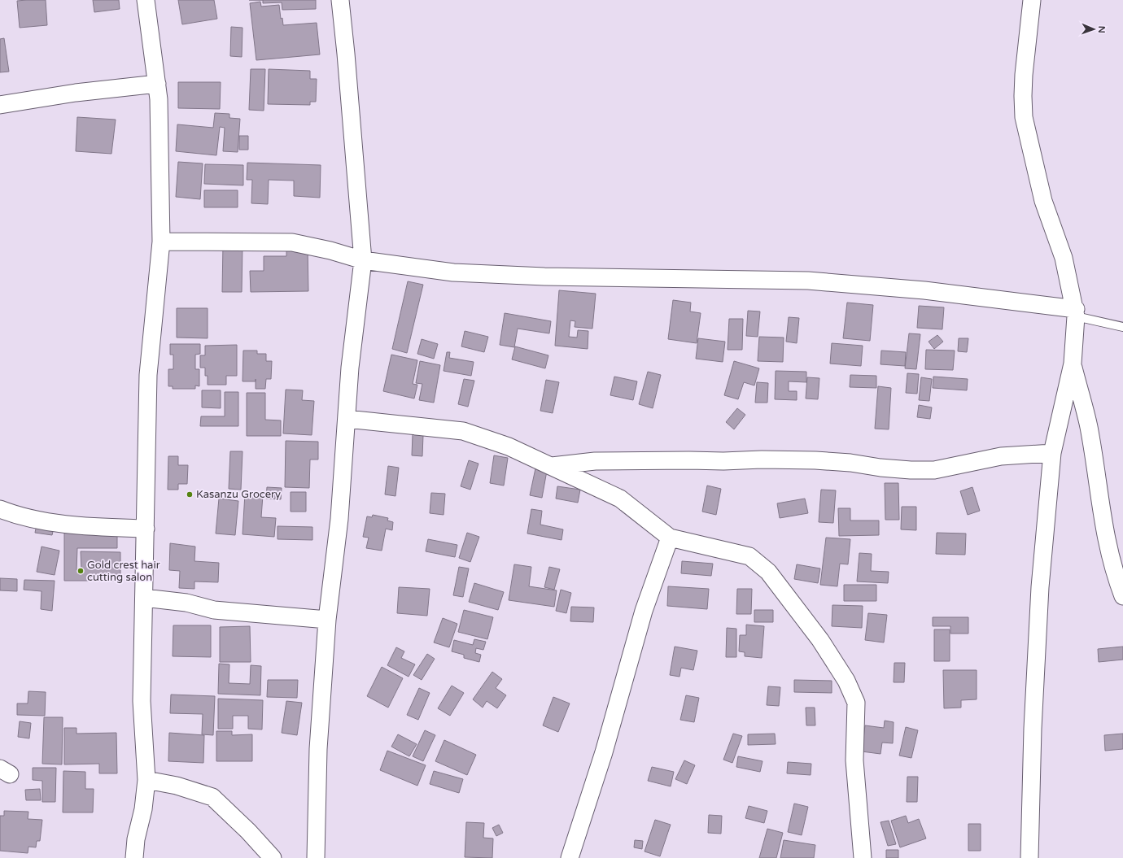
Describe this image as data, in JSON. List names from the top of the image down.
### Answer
{
  "places": ["Kasanzu Grocery", "Gold crest hair cutting salon"],
  "north": "right"
}
